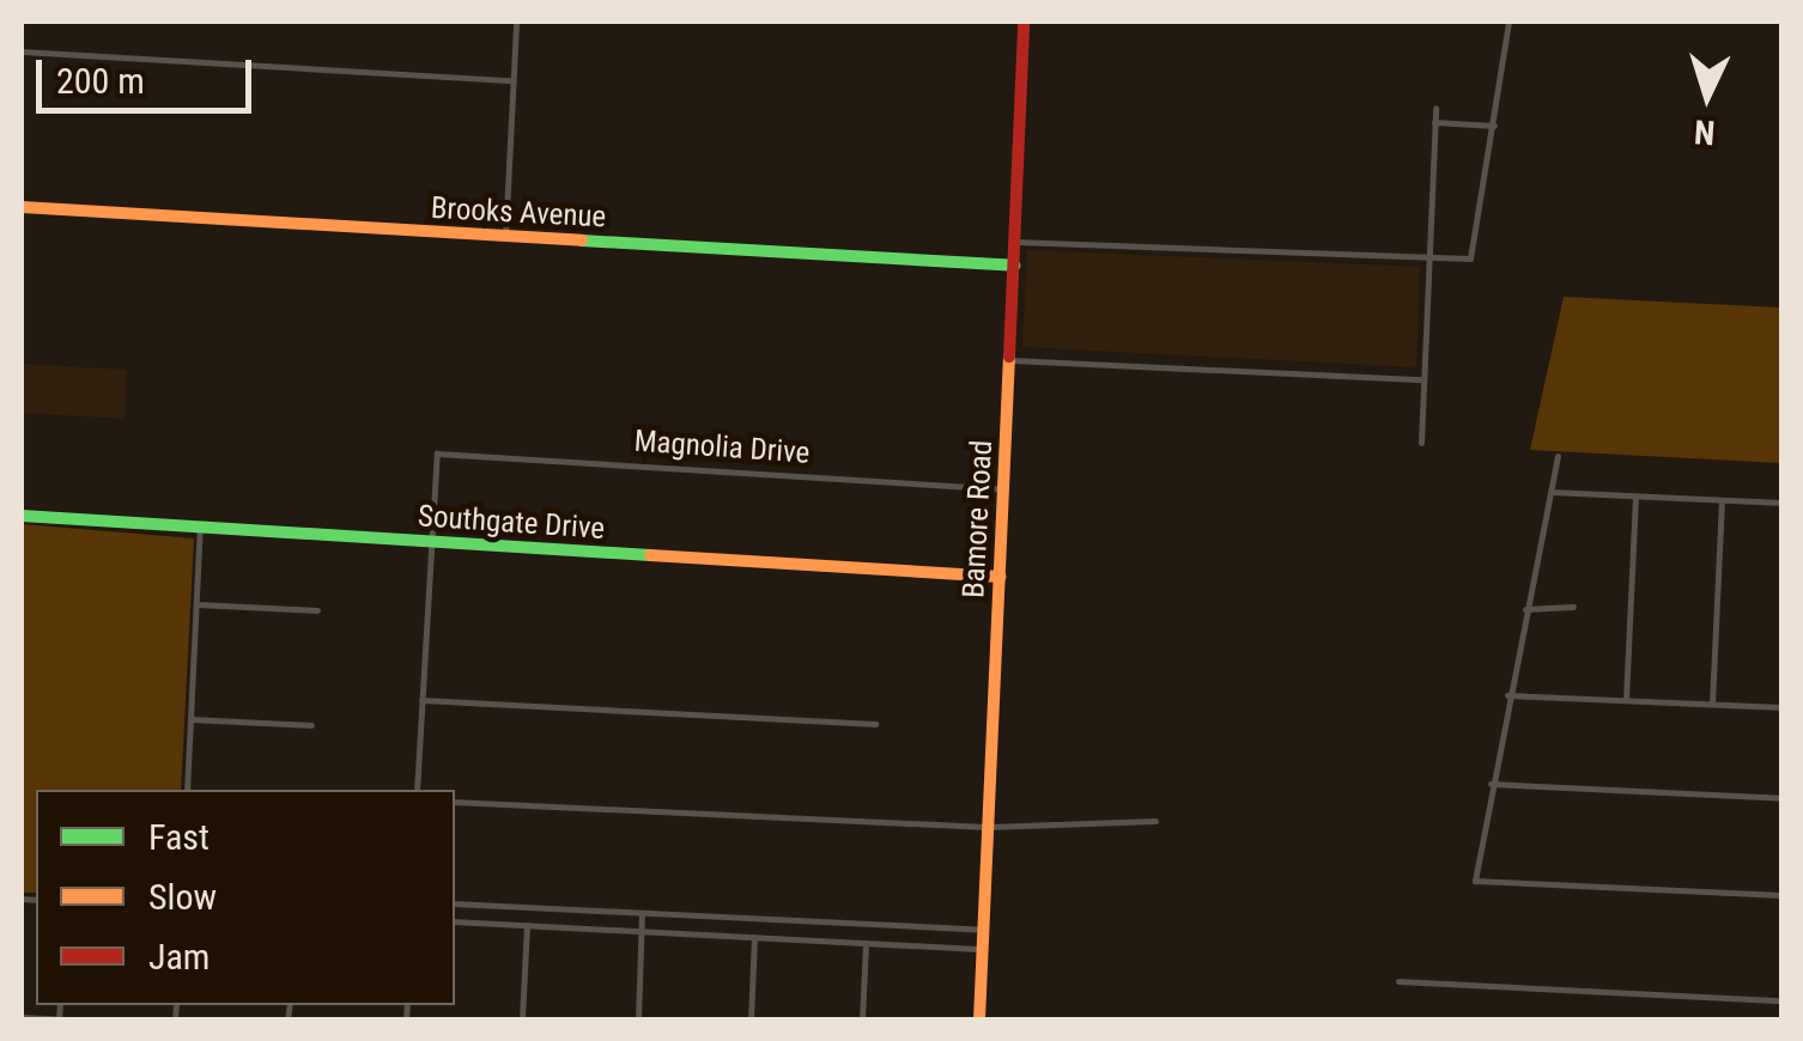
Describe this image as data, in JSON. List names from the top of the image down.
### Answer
{
  "streets": {
    "street": [
      "Brooks Avenue",
      "Magnolia Drive",
      "Bamore Road",
      "Southgate Drive"
    ]
  },
  "crossings": [
    ["Brooks Avenue", "Bamore Road"],
    ["Magnolia Drive", "Bamore Road"],
    ["Magnolia Drive", "Southgate Drive"],
    ["Bamore Road", "Southgate Drive"]
  ],
  "legend": ["Fast", "Slow", "Jam"],
  "scale_bar": "200 m",
  "north": "bottom"
}
